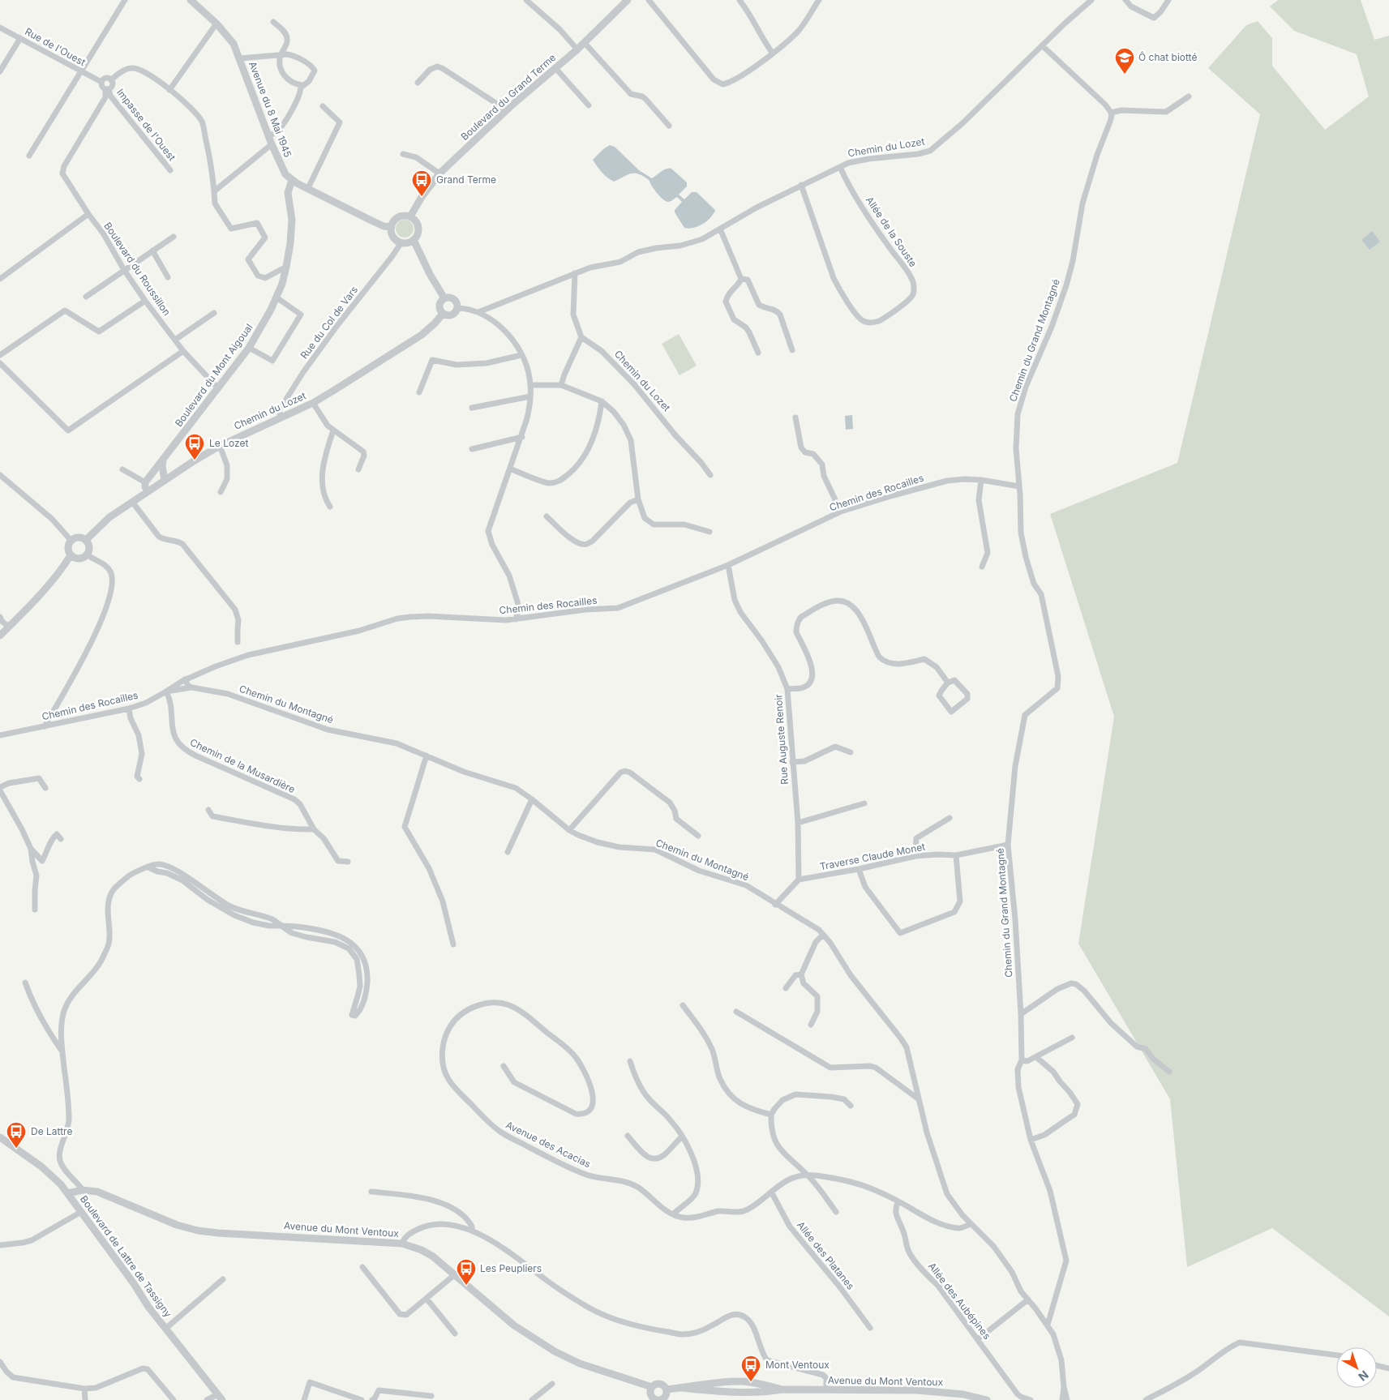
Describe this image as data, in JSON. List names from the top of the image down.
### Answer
{
  "streets": {
    "street": [
      "Rue de l'Ouest",
      "Boulevard du Grand Terme",
      "Avenue du 8 Mai 1945",
      "Impasse de l'Ouest",
      "Chemin du Lozet",
      "Allée de la Souste",
      "Boulevard du Roussillon",
      "Rue du Col de Vars",
      "Chemin du Grand Montagné",
      "Boulevard du Mont Aigoual",
      "Chemin des Rocailles",
      "Chemin du Montagné",
      "Rue Auguste Renoir",
      "Chemin de la Musardière",
      "Traverse Claude Monet",
      "Avenue des Acacias",
      "Avenue du Mont Ventoux",
      "Allée des Platanes",
      "Boulevard de Lattre de Tassigny",
      "Allée des Aubépines"
    ]
  },
  "crossings": [
    ["Rue de l'Ouest", "Impasse de l'Ouest"],
    ["Rue de l'Ouest", "Boulevard du Roussillon"],
    ["Boulevard du Grand Terme", "Avenue du 8 Mai 1945"],
    ["Boulevard du Grand Terme", "Rue du Col de Vars"],
    ["Avenue du 8 Mai 1945", "Rue du Col de Vars"],
    ["Avenue du 8 Mai 1945", "Boulevard du Mont Aigoual"],
    ["Impasse de l'Ouest", "Boulevard du Roussillon"],
    ["Chemin du Lozet", "Allée de la Souste"],
    ["Chemin du Lozet", "Rue du Col de Vars"],
    ["Boulevard du Roussillon", "Boulevard du Mont Aigoual"],
    ["Chemin du Grand Montagné", "Chemin des Rocailles"],
    ["Chemin du Grand Montagné", "Chemin du Montagné"],
    ["Chemin du Grand Montagné", "Traverse Claude Monet"],
    ["Chemin des Rocailles", "Chemin du Montagné"],
    ["Chemin des Rocailles", "Rue Auguste Renoir"],
    ["Chemin des Rocailles", "Chemin de la Musardière"],
    ["Chemin du Montagné", "Chemin de la Musardière"],
    ["Chemin du Montagné", "Avenue des Acacias"],
    ["Rue Auguste Renoir", "Traverse Claude Monet"],
    ["Avenue des Acacias", "Allée des Platanes"],
    ["Avenue des Acacias", "Allée des Aubépines"],
    ["Avenue du Mont Ventoux", "Boulevard de Lattre de Tassigny"]
  ],
  "places": {
    "school or university": ["Ô chat biotté"],
    "bus stop": [
      "Grand Terme",
      "Le Lozet",
      "De Lattre",
      "Les Peupliers",
      "Mont Ventoux"
    ]
  },
  "north": "bottom right"
}
